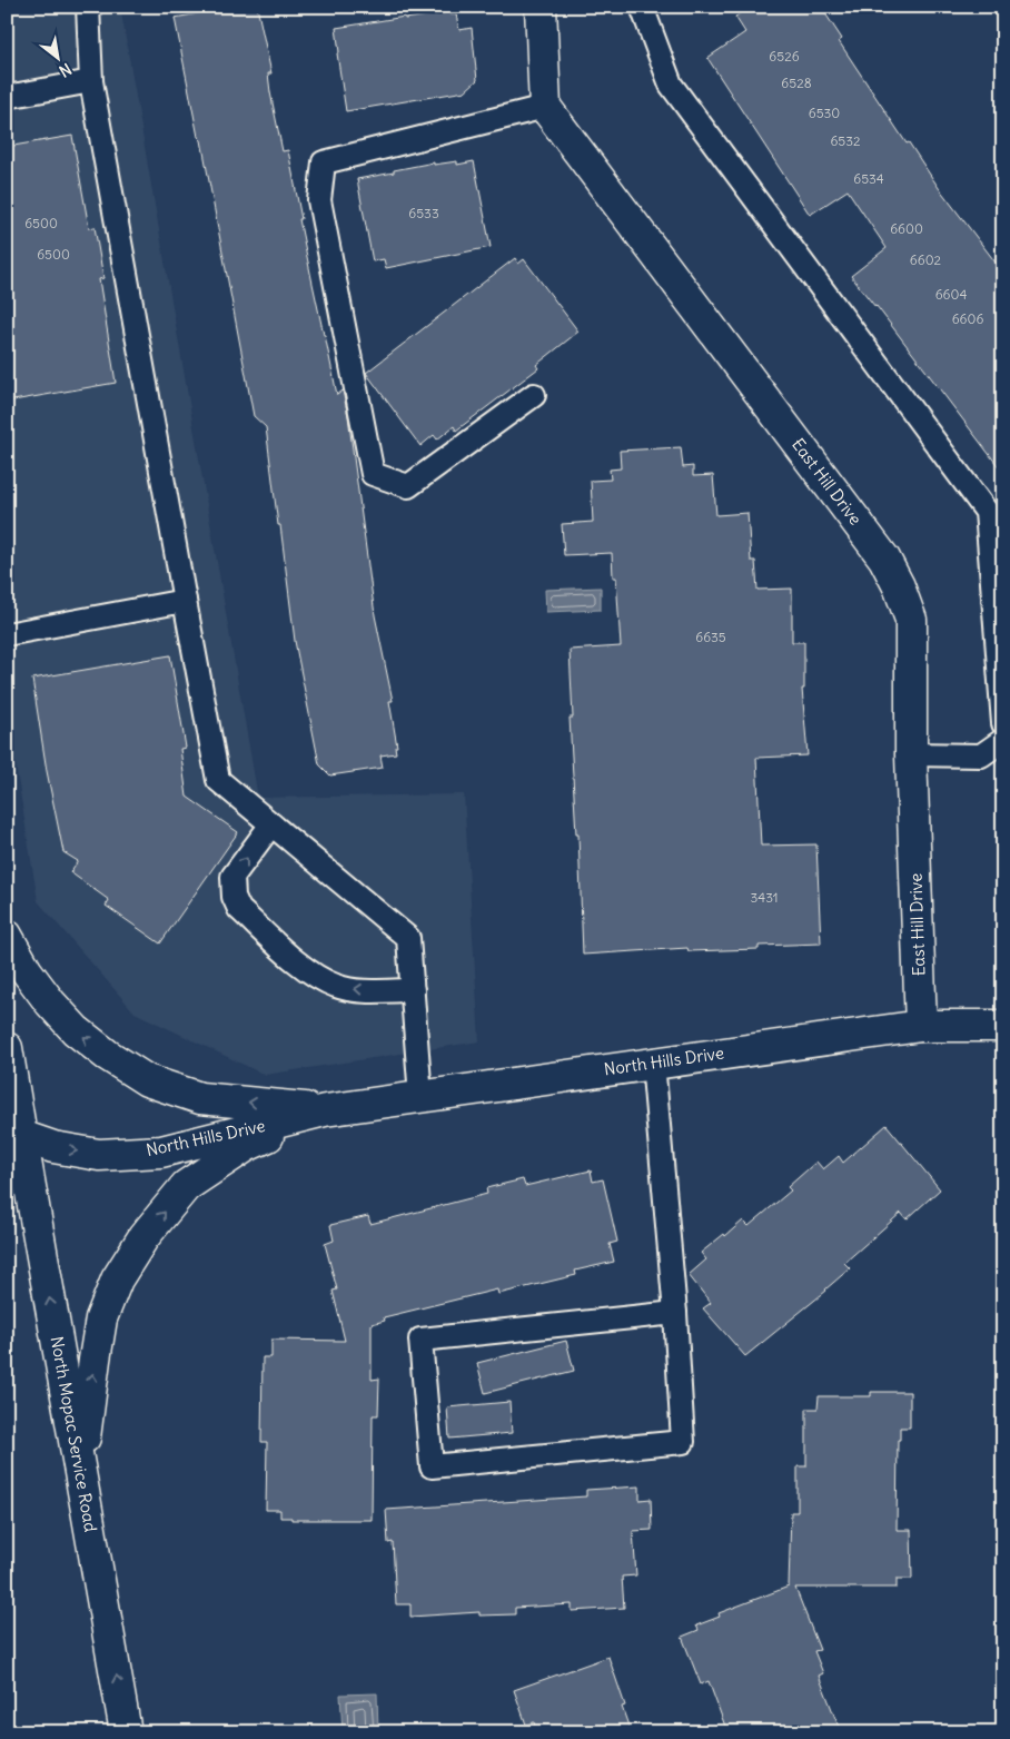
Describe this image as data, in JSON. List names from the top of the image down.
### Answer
{
  "streets": {
    "street": ["East Hill Drive", "North Hills Drive", "North Mopac Service Road"]
  },
  "crossings": [
    ["East Hill Drive", "North Hills Drive"],
    ["North Hills Drive", "North Mopac Service Road"]
  ],
  "one_way": ["North Mopac Service Road"],
  "house_numbers": [
    "6526",
    "6528",
    "6530",
    "6532",
    "6534",
    "6533",
    "6500",
    "6600",
    "6500",
    "6602",
    "6604",
    "6606",
    "6635",
    "3431"
  ],
  "north": "bottom right"
}
